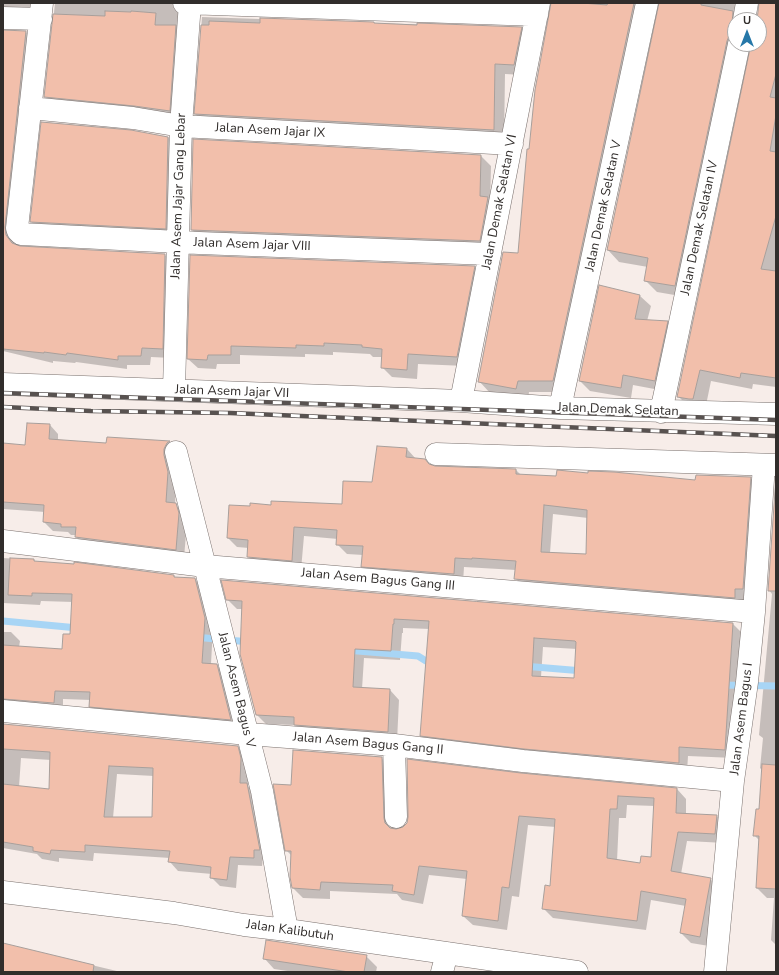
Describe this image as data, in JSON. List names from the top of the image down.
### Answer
{
  "streets": {
    "street": [
      "Jalan Asem Jajar IX",
      "Jalan Asem Jajar Gang Lebar",
      "Jalan Demak Selatan VI",
      "Jalan Demak Selatan V",
      "Jalan Demak Selatan IV",
      "Jalan Asem Jajar VIII",
      "Jalan Asem Jajar VII",
      "Jalan Demak Selatan",
      "Jalan Asem Bagus Gang III",
      "Jalan Asem Bagus V",
      "Jalan Asem Bagus I",
      "Jalan Asem Bagus Gang II",
      "Jalan Kalibutuh"
    ]
  },
  "crossings": [
    ["Jalan Asem Jajar IX", "Jalan Asem Jajar Gang Lebar"],
    ["Jalan Asem Jajar IX", "Jalan Demak Selatan VI"],
    ["Jalan Asem Jajar IX", "Jalan Asem Jajar VIII"],
    ["Jalan Asem Jajar Gang Lebar", "Jalan Asem Jajar VIII"],
    ["Jalan Asem Jajar Gang Lebar", "Jalan Asem Jajar VII"],
    ["Jalan Demak Selatan VI", "Jalan Asem Jajar VIII"],
    ["Jalan Demak Selatan VI", "Jalan Asem Jajar VII"],
    ["Jalan Demak Selatan VI", "Jalan Demak Selatan"],
    ["Jalan Demak Selatan V", "Jalan Demak Selatan"],
    ["Jalan Demak Selatan IV", "Jalan Demak Selatan"],
    ["Jalan Asem Jajar VII", "Jalan Demak Selatan"],
    ["Jalan Asem Bagus Gang III", "Jalan Asem Bagus V"],
    ["Jalan Asem Bagus Gang III", "Jalan Asem Bagus I"],
    ["Jalan Asem Bagus V", "Jalan Asem Bagus Gang II"],
    ["Jalan Asem Bagus V", "Jalan Kalibutuh"],
    ["Jalan Asem Bagus I", "Jalan Asem Bagus Gang II"]
  ],
  "north": "top"
}
